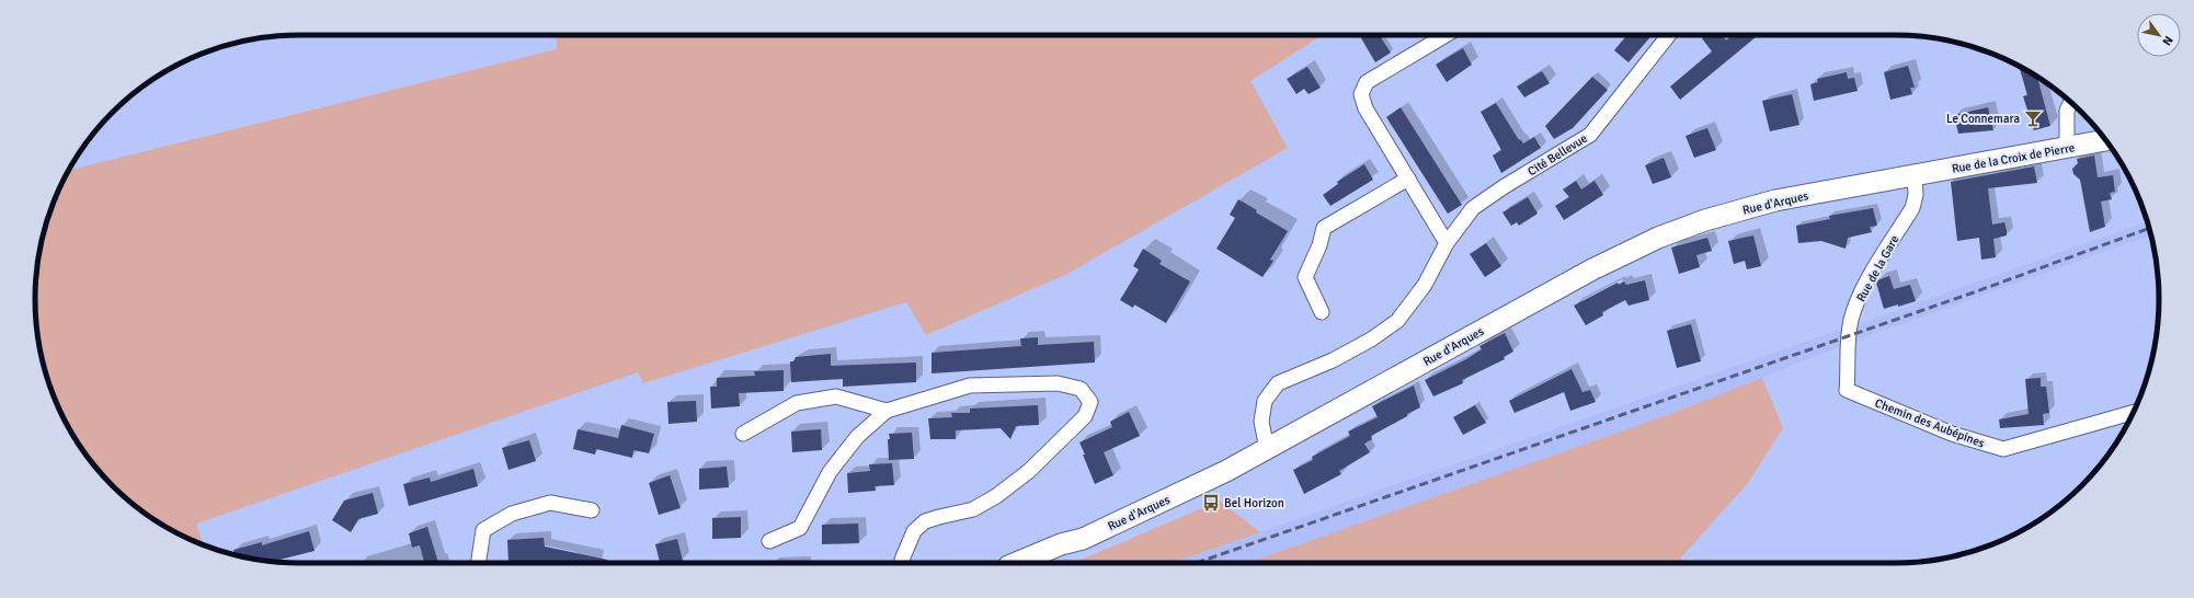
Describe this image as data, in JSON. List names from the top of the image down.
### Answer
{
  "streets": {
    "main road": ["Rue de la Croix de Pierre", "Rue d'Arques"],
    "street": ["Cité Bellevue", "Rue de la Gare", "Chemin des Aubépines"]
  },
  "crossings": [
    ["Cité Bellevue", "Rue d'Arques"],
    ["Rue de la Croix de Pierre", "Rue d'Arques"],
    ["Rue de la Croix de Pierre", "Rue de la Gare"],
    ["Rue d'Arques", "Rue de la Gare"],
    ["Rue de la Gare", "Chemin des Aubépines"]
  ],
  "places": {
    "bar": ["Le Connemara"],
    "bus stop": ["Bel Horizon"]
  },
  "north": "bottom right"
}
